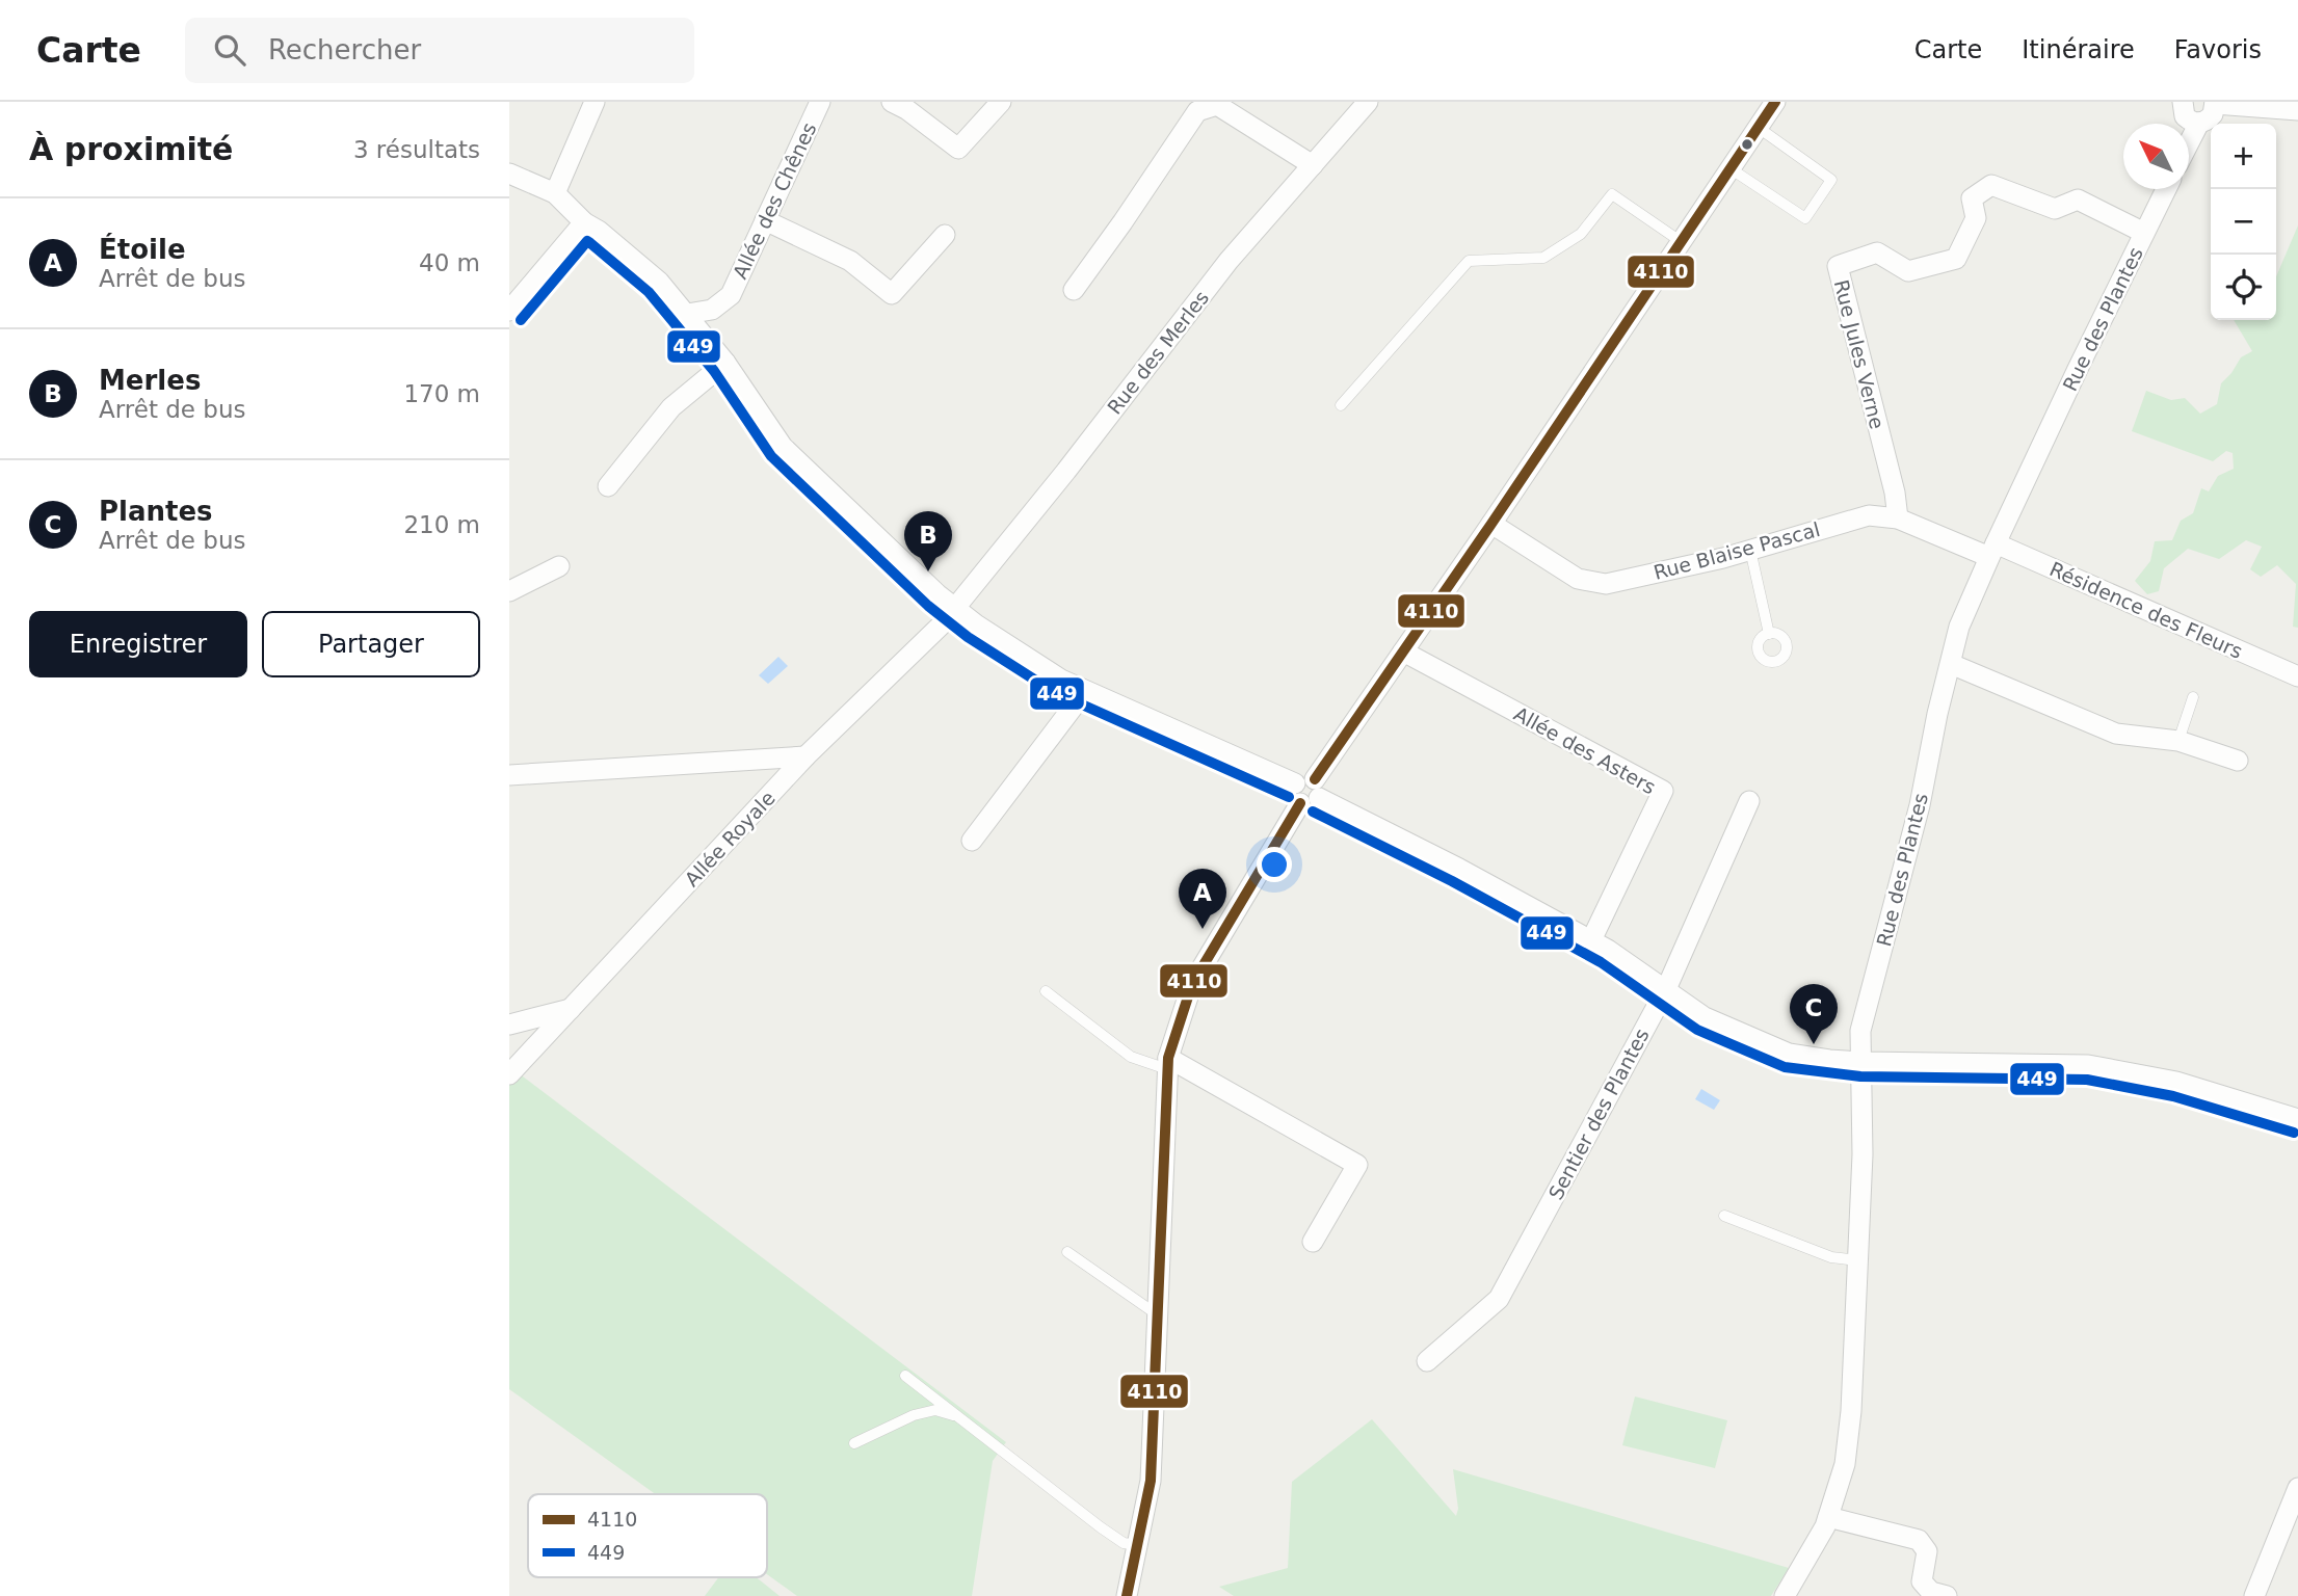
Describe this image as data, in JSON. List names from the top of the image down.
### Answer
{
  "streets": {
    "street": [
      "Allée des Chênes",
      "Rue des Plantes",
      "Rue des Merles",
      "Rue Jules Verne",
      "Rue Blaise Pascal",
      "Résidence des Fleurs",
      "Allée des Asters",
      "Allée Royale",
      "Sentier des Plantes"
    ]
  },
  "crossings": [
    ["Rue des Plantes", "Rue Jules Verne"],
    ["Rue des Plantes", "Rue Blaise Pascal"],
    ["Rue des Plantes", "Résidence des Fleurs"],
    ["Rue des Merles", "Allée Royale"],
    ["Rue Jules Verne", "Rue Blaise Pascal"],
    ["Rue Blaise Pascal", "Résidence des Fleurs"]
  ],
  "lines": ["transit line 4110", "transit line 449"],
  "legend": ["4110", "449"],
  "north": "top left",
  "page": {
    "header": "Carte",
    "search": "Rechercher",
    "nav": ["Carte", "Itinéraire", "Favoris"],
    "heading": ["À proximité", "3 résultats"],
    "map_buttons": ["+", "−"],
    "list": [
      {
        "mark": "A",
        "name": "Étoile",
        "note": "Arrêt de bus",
        "value": "40 m"
      },
      {
        "mark": "B",
        "name": "Merles",
        "note": "Arrêt de bus",
        "value": "170 m"
      },
      {
        "mark": "C",
        "name": "Plantes",
        "note": "Arrêt de bus",
        "value": "210 m"
      }
    ],
    "pins": ["B", "A", "C"],
    "buttons": ["Enregistrer", "Partager"]
  }
}
